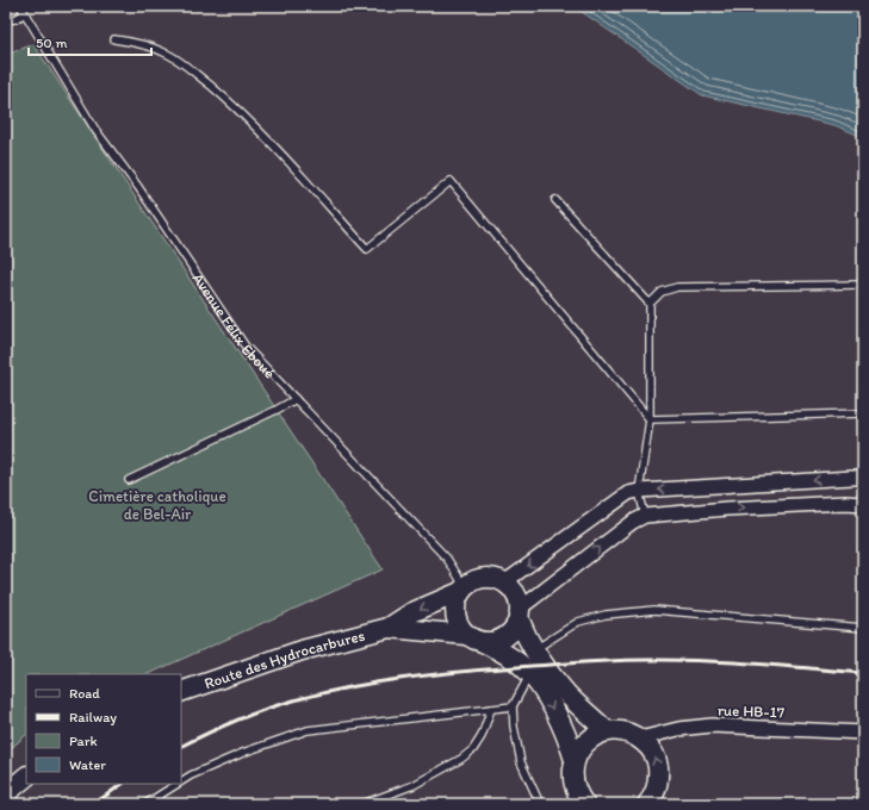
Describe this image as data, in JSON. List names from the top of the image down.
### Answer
{
  "streets": {
    "street": ["Route des Hydrocarbures", "rue HB-17"],
    "lane": ["Avenue Félix Eboué"]
  },
  "crossings": [
    ["Avenue Félix Eboué", "Route des Hydrocarbures"]
  ],
  "parks": ["Cimetière catholique de Bel-Air"],
  "legend": [
    "Road",
    "Railway",
    "Park",
    "Water"
  ],
  "scale_bar": "50 m"
}
